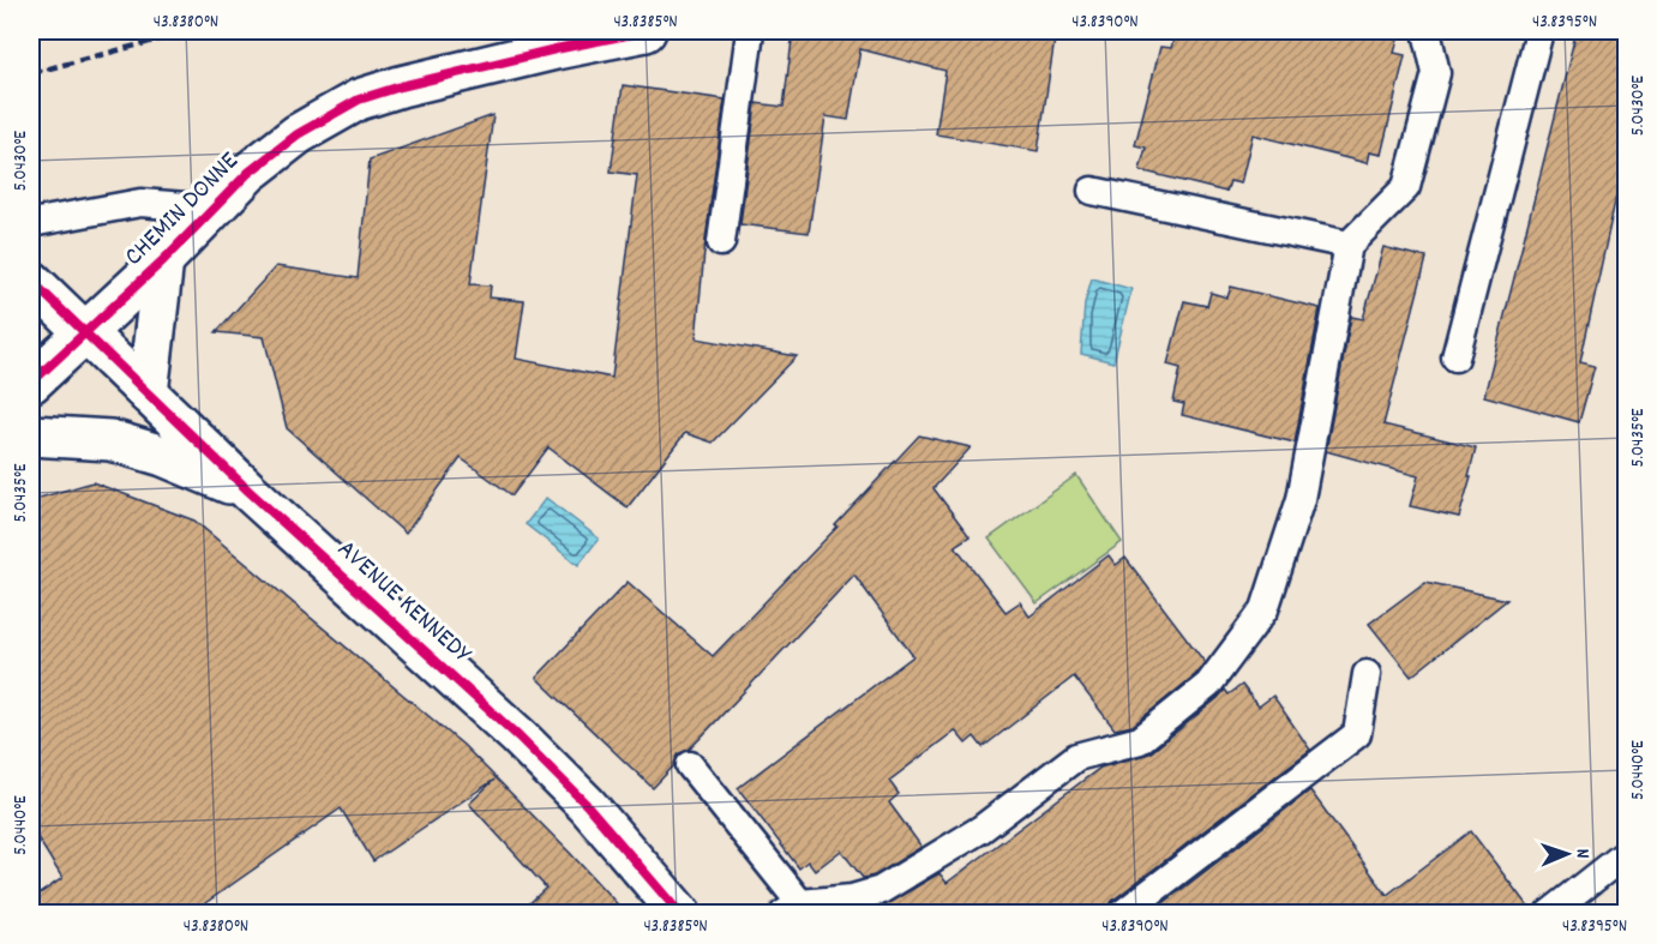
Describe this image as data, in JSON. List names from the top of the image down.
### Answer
{
  "streets": {
    "street": ["CHEMIN DONNE", "AVENUE KENNEDY"]
  },
  "crossings": [
    ["CHEMIN DONNE", "AVENUE KENNEDY"]
  ],
  "north": "right",
  "coordinates": [
    "43.8380°N",
    "43.8385°N",
    "43.8390°N",
    "43.8395°N",
    "5.0430°E",
    "5.0435°E",
    "5.0440°E"
  ]
}
